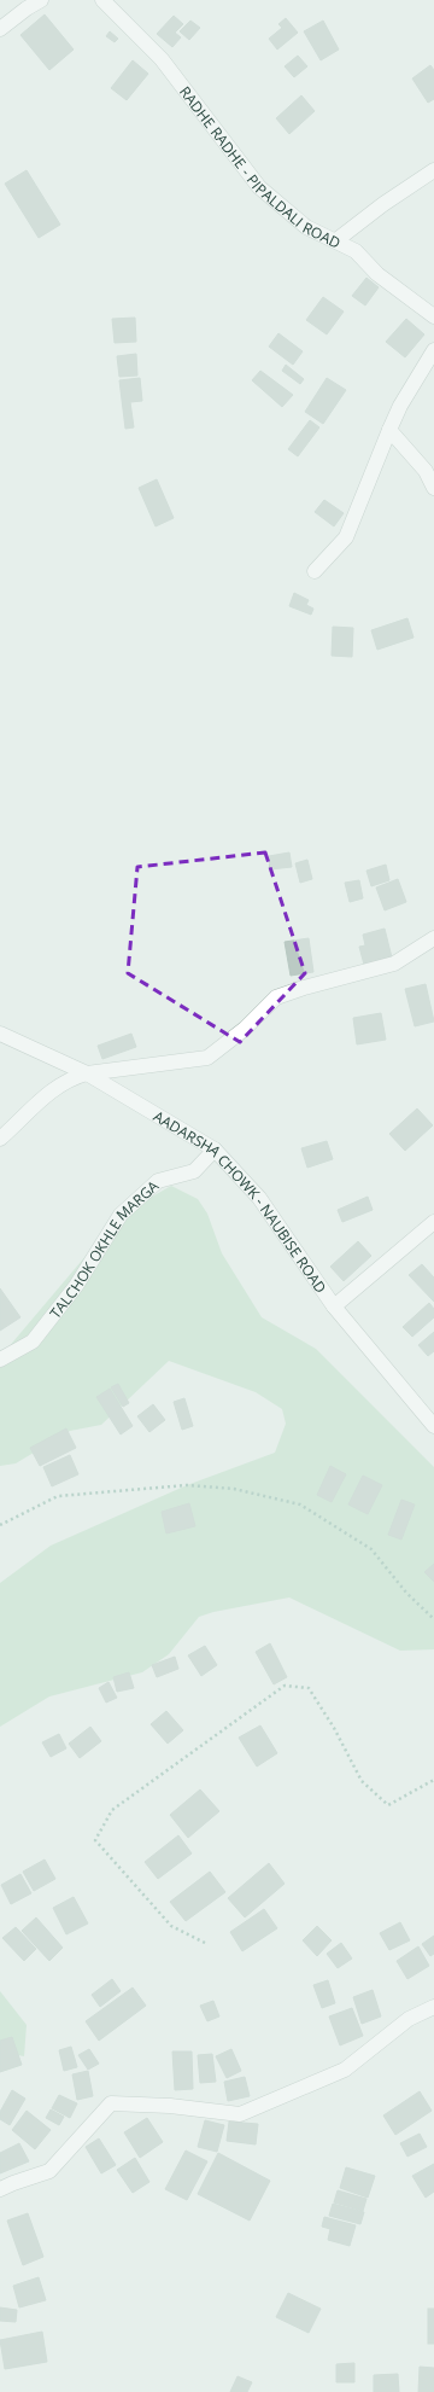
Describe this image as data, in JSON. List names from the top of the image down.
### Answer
{
  "streets": {
    "street": ["RADHE RADHE - PIPALDALI ROAD", "AADARSHA CHOWK - NAUBISE ROAD", "TALCHOK OKHLE MARGA"]
  },
  "crossings": [
    ["AADARSHA CHOWK - NAUBISE ROAD", "TALCHOK OKHLE MARGA"]
  ]
}
